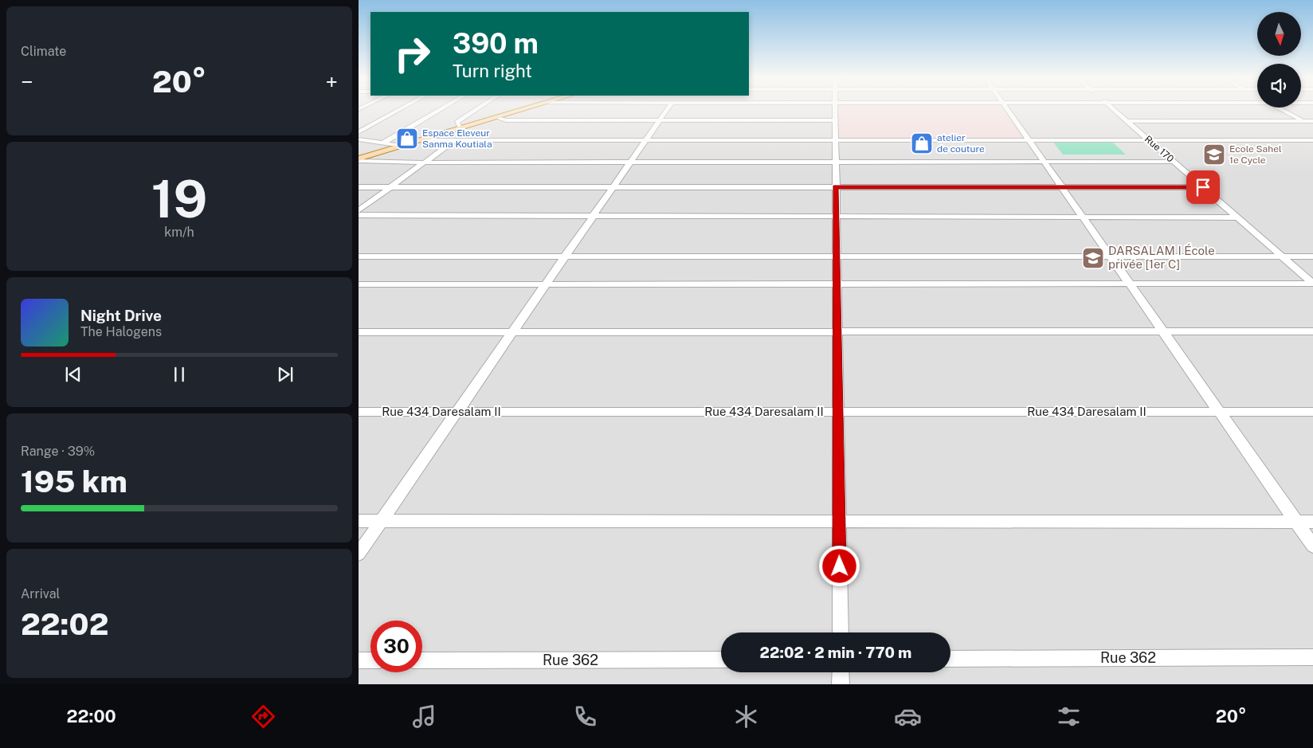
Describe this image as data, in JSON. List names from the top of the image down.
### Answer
{
  "streets": {
    "street": ["Rue 170", "Rue 434 Daresalam II", "Rue 362"]
  },
  "places": {
    "shop": ["Espace Eleveur Sanma Koutiala", "atelier de couture"],
    "school or university": ["Ecole Sahel 1e Cycle", "DARSALAM I École privée [1er C]"]
  },
  "north": "bottom",
  "page": {
    "tile": [
      "Climate",
      ["19", "km/h"],
      ["Range · 39%", "195 km"],
      ["Arrival", "22:02"]
    ],
    "turn": ["390 m", "Turn right"],
    "heat": ["−", "20°", "+"],
    "song": ["Night Drive", "The Halogens"],
    "limit": "30",
    "trip": "22:02 · 2 min · 770 m",
    "tabs": ["22:00", "20°"]
  }
}
